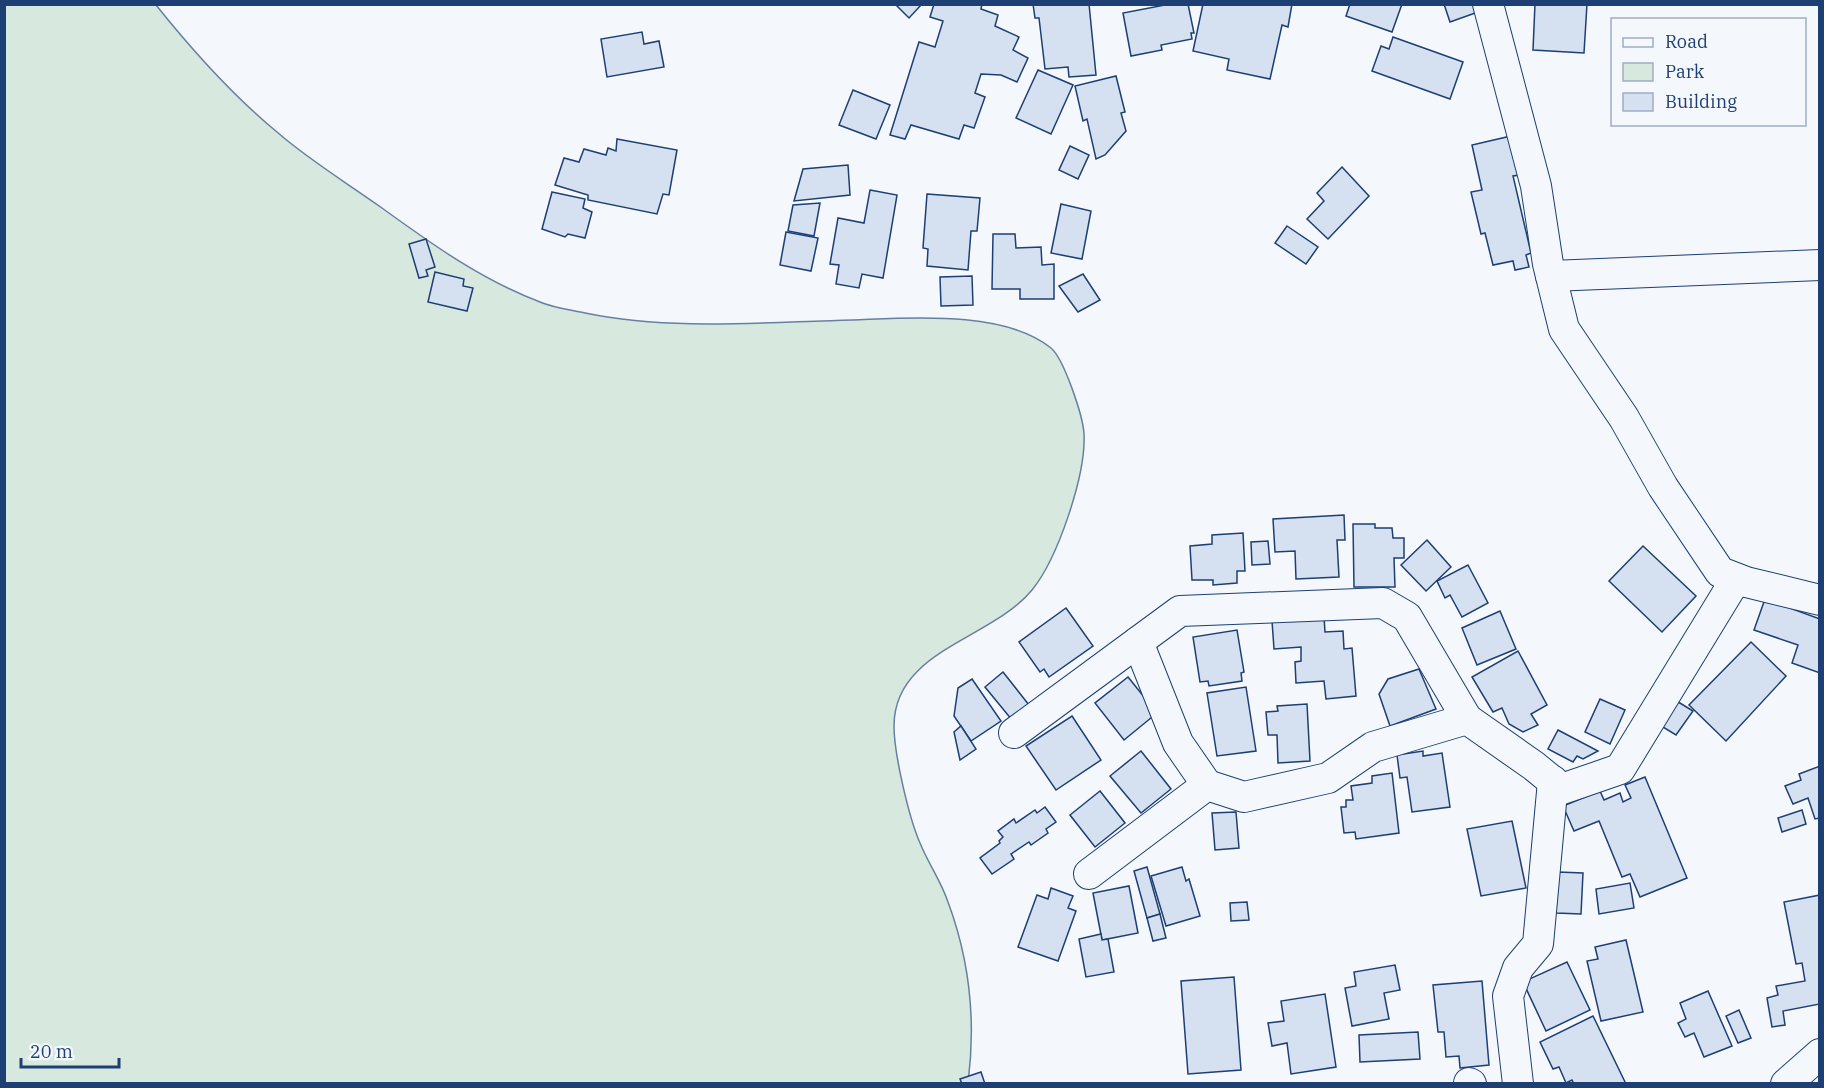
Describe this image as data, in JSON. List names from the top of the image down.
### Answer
{
  "legend": ["Road", "Park", "Building"],
  "scale_bar": "20 m"
}
